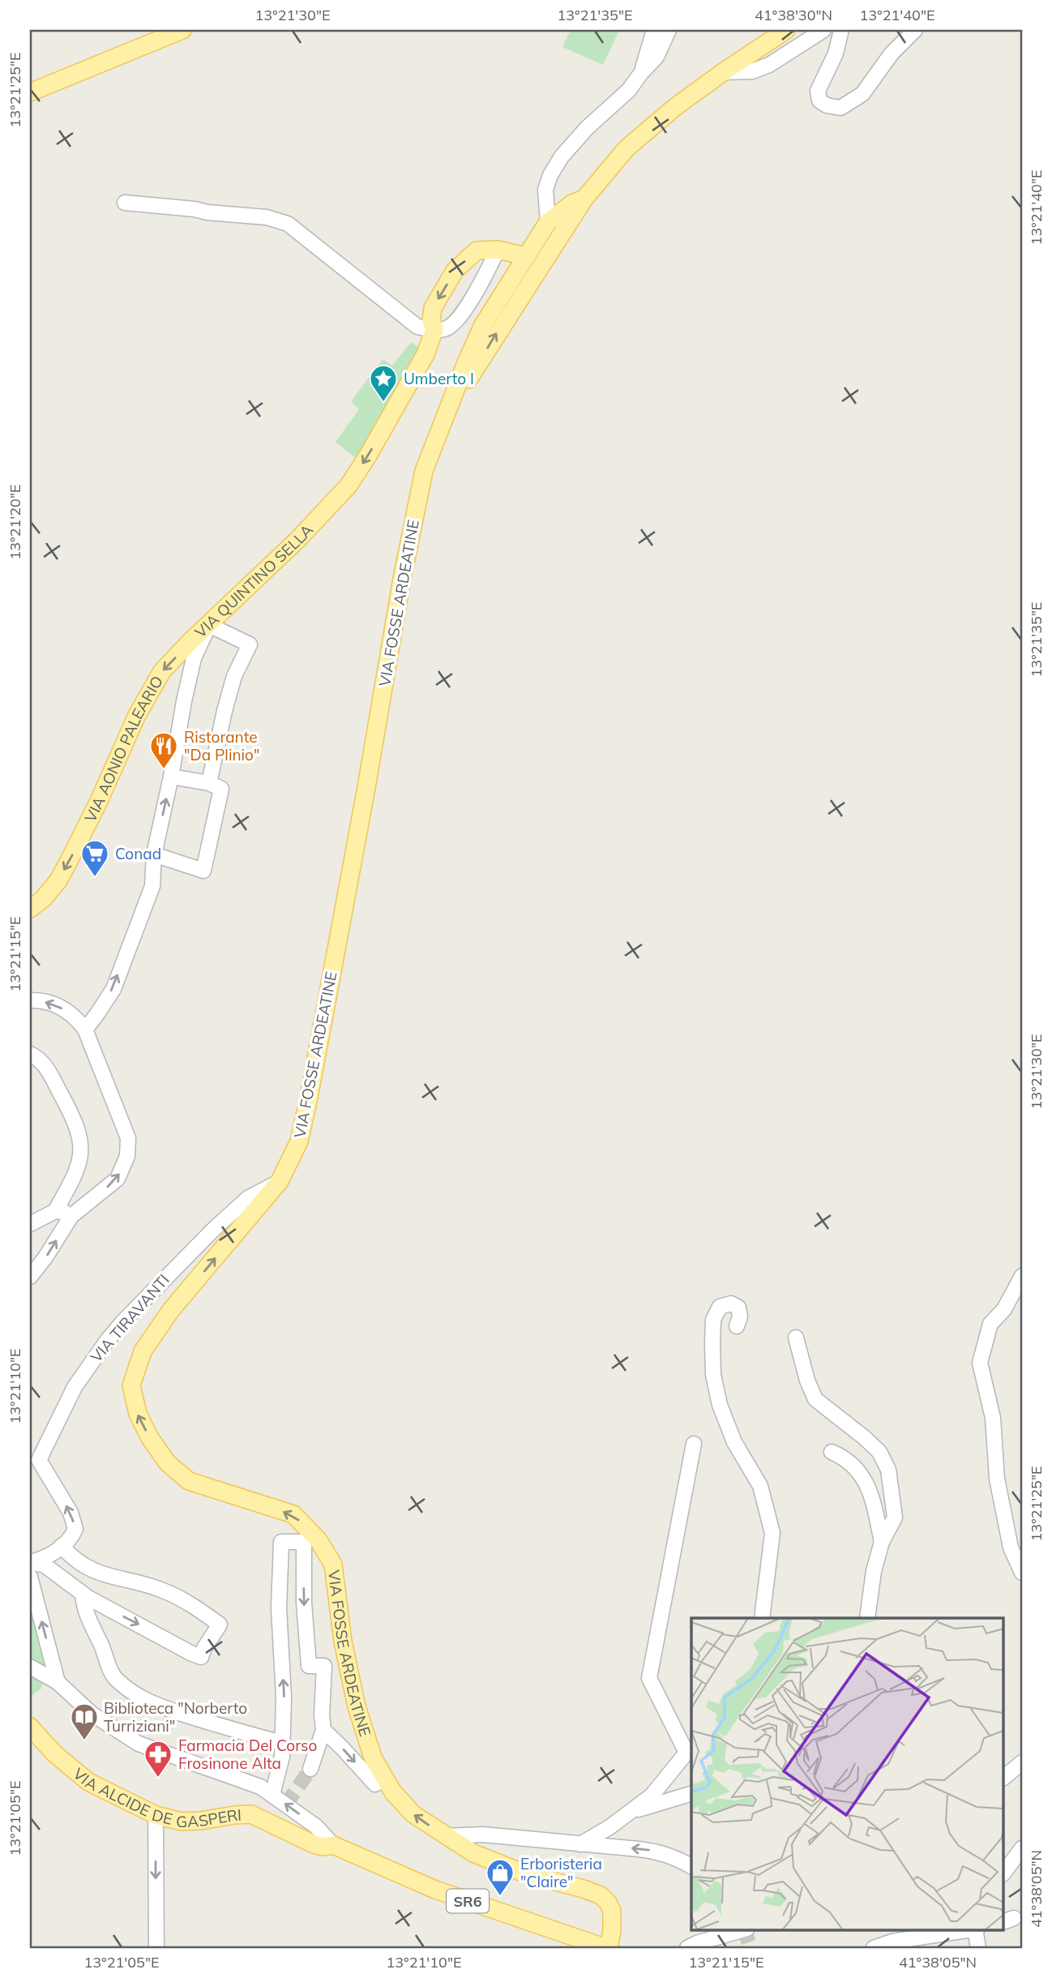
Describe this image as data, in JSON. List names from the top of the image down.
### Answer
{
  "streets": {
    "main road": [
      "VIA QUINTINO SELLA",
      "VIA FOSSE ARDEATINE",
      "VIA AONIO PALEARIO",
      "VIA ALCIDE DE GASPERI",
      "SR6"
    ],
    "street": ["VIA TIRAVANTI"]
  },
  "crossings": [
    ["VIA QUINTINO SELLA", "VIA FOSSE ARDEATINE"],
    ["VIA QUINTINO SELLA", "VIA AONIO PALEARIO"],
    ["VIA FOSSE ARDEATINE", "VIA TIRAVANTI"],
    ["VIA FOSSE ARDEATINE", "SR6"],
    ["VIA ALCIDE DE GASPERI", "SR6"]
  ],
  "one_way": ["VIA AONIO PALEARIO", "VIA TIRAVANTI"],
  "places": {
    "place": ["Umberto I"],
    "restaurant": ["Ristorante \"Da Plinio\""],
    "supermarket": ["Conad"],
    "library": ["Biblioteca \"Norberto Turriziani\""],
    "pharmacy": ["Farmacia Del Corso Frosinone Alta"],
    "shop": ["Erboristeria \"Claire\""]
  },
  "coordinates": [
    "13°21'30\"E",
    "13°21'35\"E",
    "41°38'30\"N",
    "13°21'40\"E",
    "13°21'25\"E",
    "13°21'20\"E",
    "13°21'15\"E",
    "13°21'10\"E",
    "13°21'05\"E",
    "41°38'05\"N"
  ]
}
